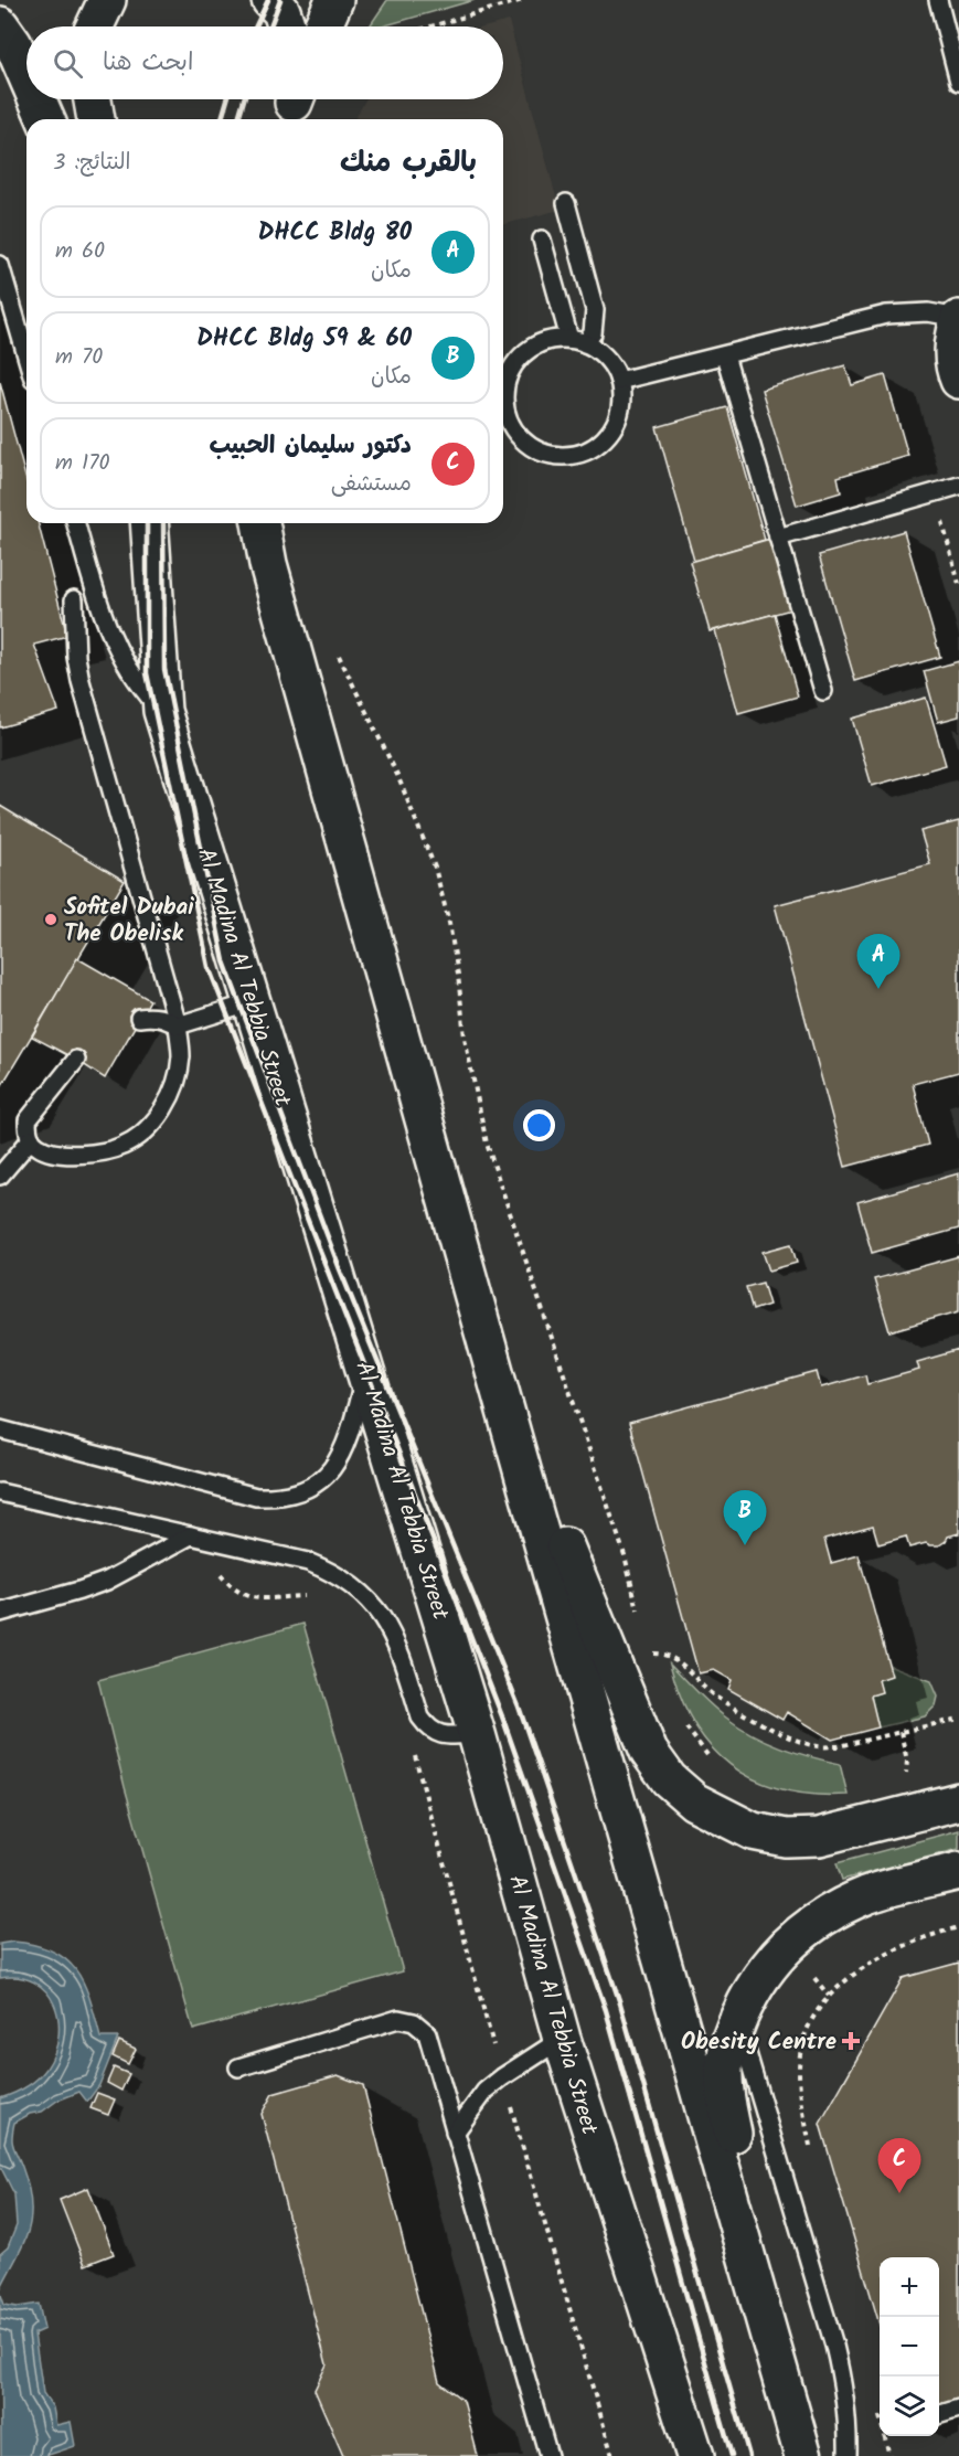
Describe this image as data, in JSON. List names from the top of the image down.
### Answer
{
  "streets": {
    "street": ["Al Madina Al Tebbia Street"]
  },
  "places": {
    "other": ["Sofitel Dubai The Obelisk"],
    "health": ["Obesity Centre"]
  },
  "page": {
    "search": "ابحث هنا",
    "heading": ["بالقرب منك", "النتائج: 3"],
    "list": [
      {
        "mark": "A",
        "name": "DHCC Bldg 80",
        "note": "مكان",
        "value": "60 m"
      },
      {
        "mark": "B",
        "name": "DHCC Bldg 59 & 60",
        "note": "مكان",
        "value": "70 m"
      },
      {
        "mark": "C",
        "name": "دكتور سليمان الحبيب",
        "note": "مستشفى",
        "value": "170 m"
      }
    ],
    "pins": ["A", "B", "C"],
    "map_buttons": ["+", "−"]
  }
}
